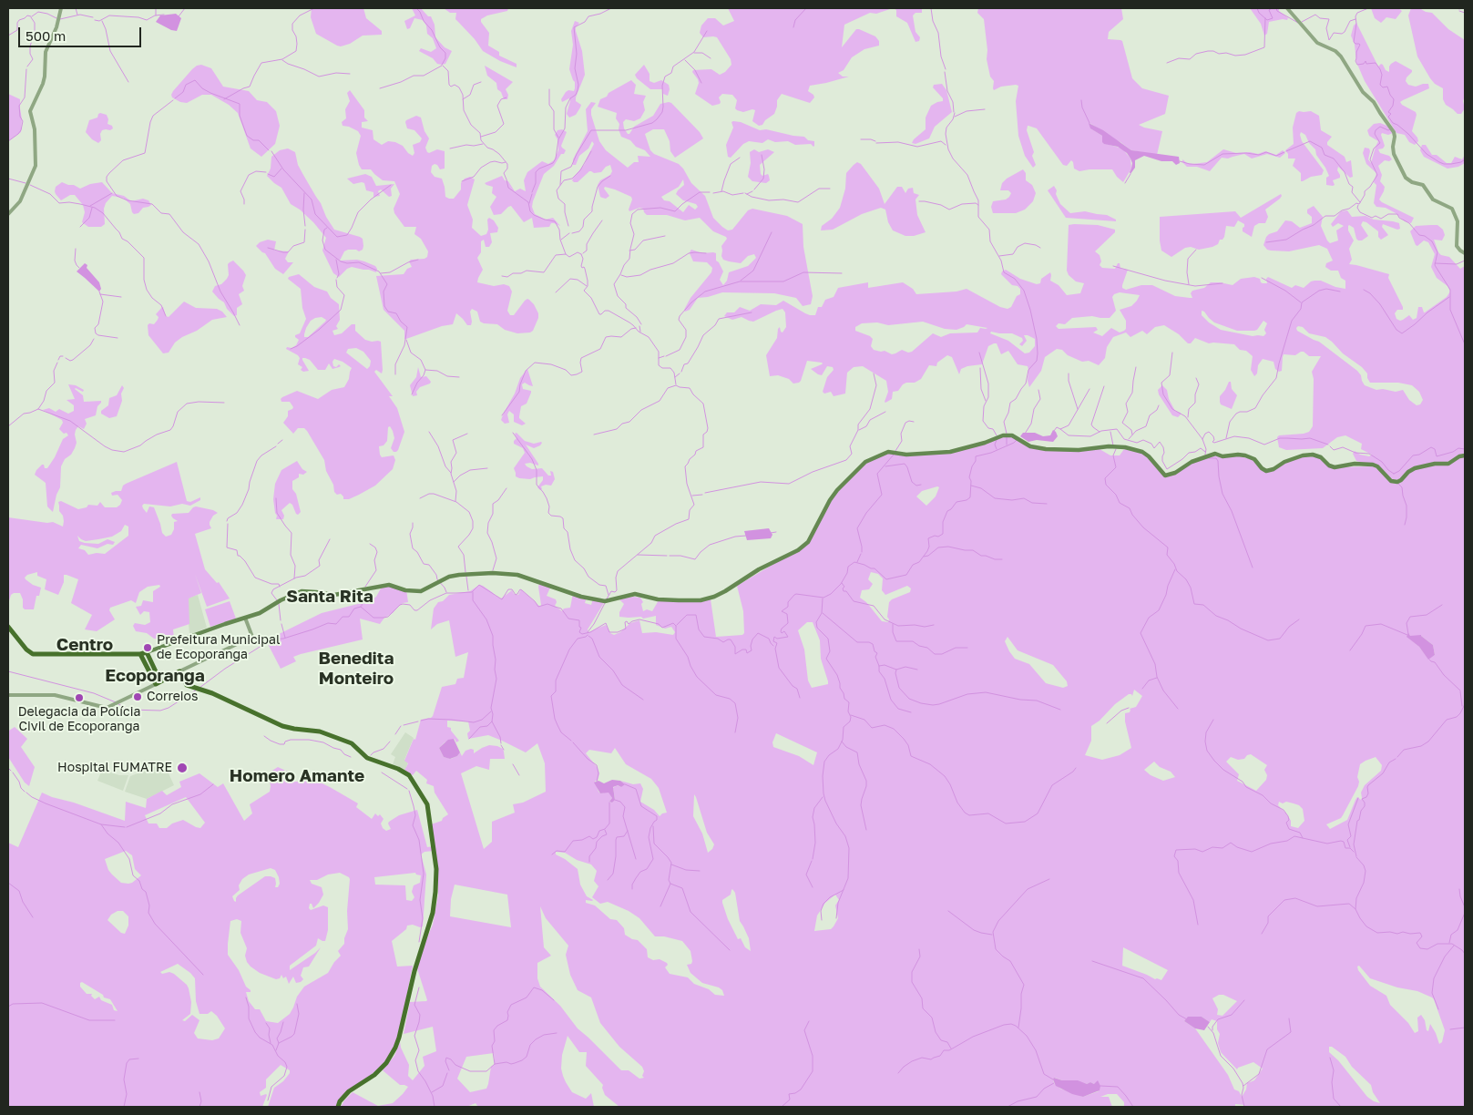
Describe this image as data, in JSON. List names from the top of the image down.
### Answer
{
  "districts": [
    "Santa Rita",
    "Centro",
    "Benedita Monteiro",
    "Ecoporanga",
    "Homero Amante"
  ],
  "places": [
    "Prefeitura Municipal de Ecoporanga",
    "Correios",
    "Delegacia da Polícia Civil de Ecoporanga",
    "Hospital FUMATRE"
  ],
  "scale_bar": "500 m"
}
